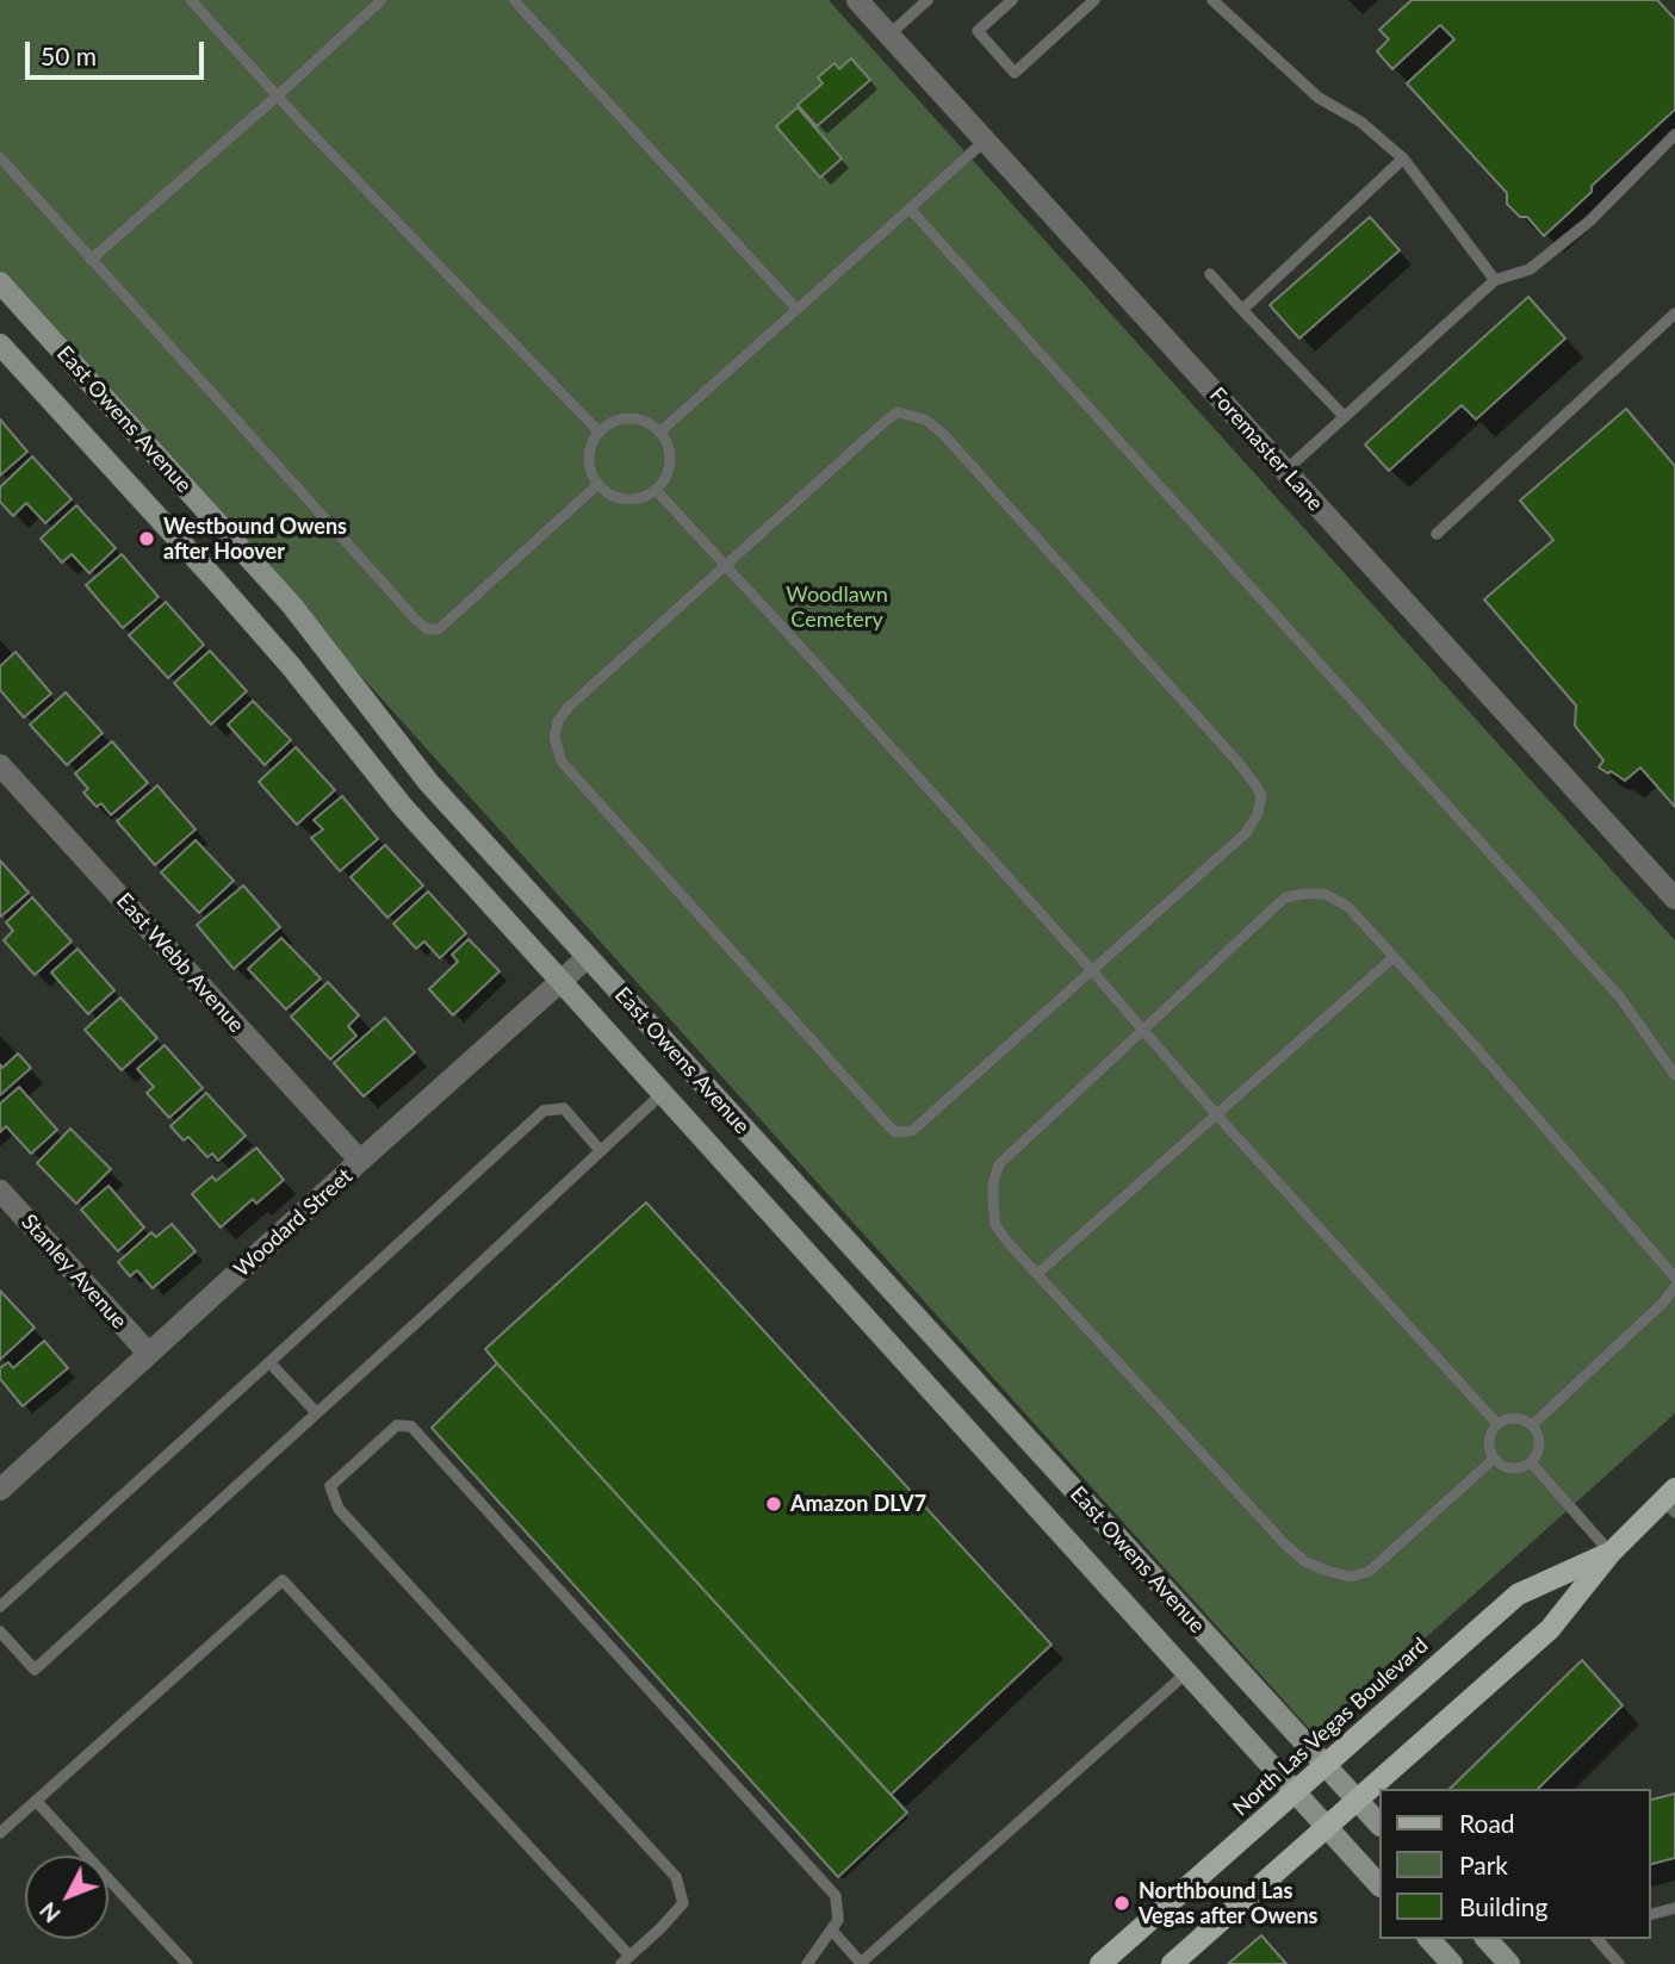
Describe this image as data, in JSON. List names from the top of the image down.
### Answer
{
  "streets": {
    "main road": ["East Owens Avenue", "North Las Vegas Boulevard"],
    "street": [
      "Foremaster Lane",
      "East Webb Avenue",
      "Woodard Street",
      "Stanley Avenue"
    ]
  },
  "crossings": [
    ["East Owens Avenue", "Woodard Street"],
    ["East Owens Avenue", "North Las Vegas Boulevard"],
    ["East Webb Avenue", "Woodard Street"],
    ["Woodard Street", "Stanley Avenue"]
  ],
  "parks": ["Woodlawn Cemetery"],
  "places": ["Westbound Owens after Hoover", "Amazon DLV7", "Northbound Las Vegas after Owens"],
  "legend": ["Road", "Park", "Building"],
  "scale_bar": "50 m",
  "north": "bottom left"
}
